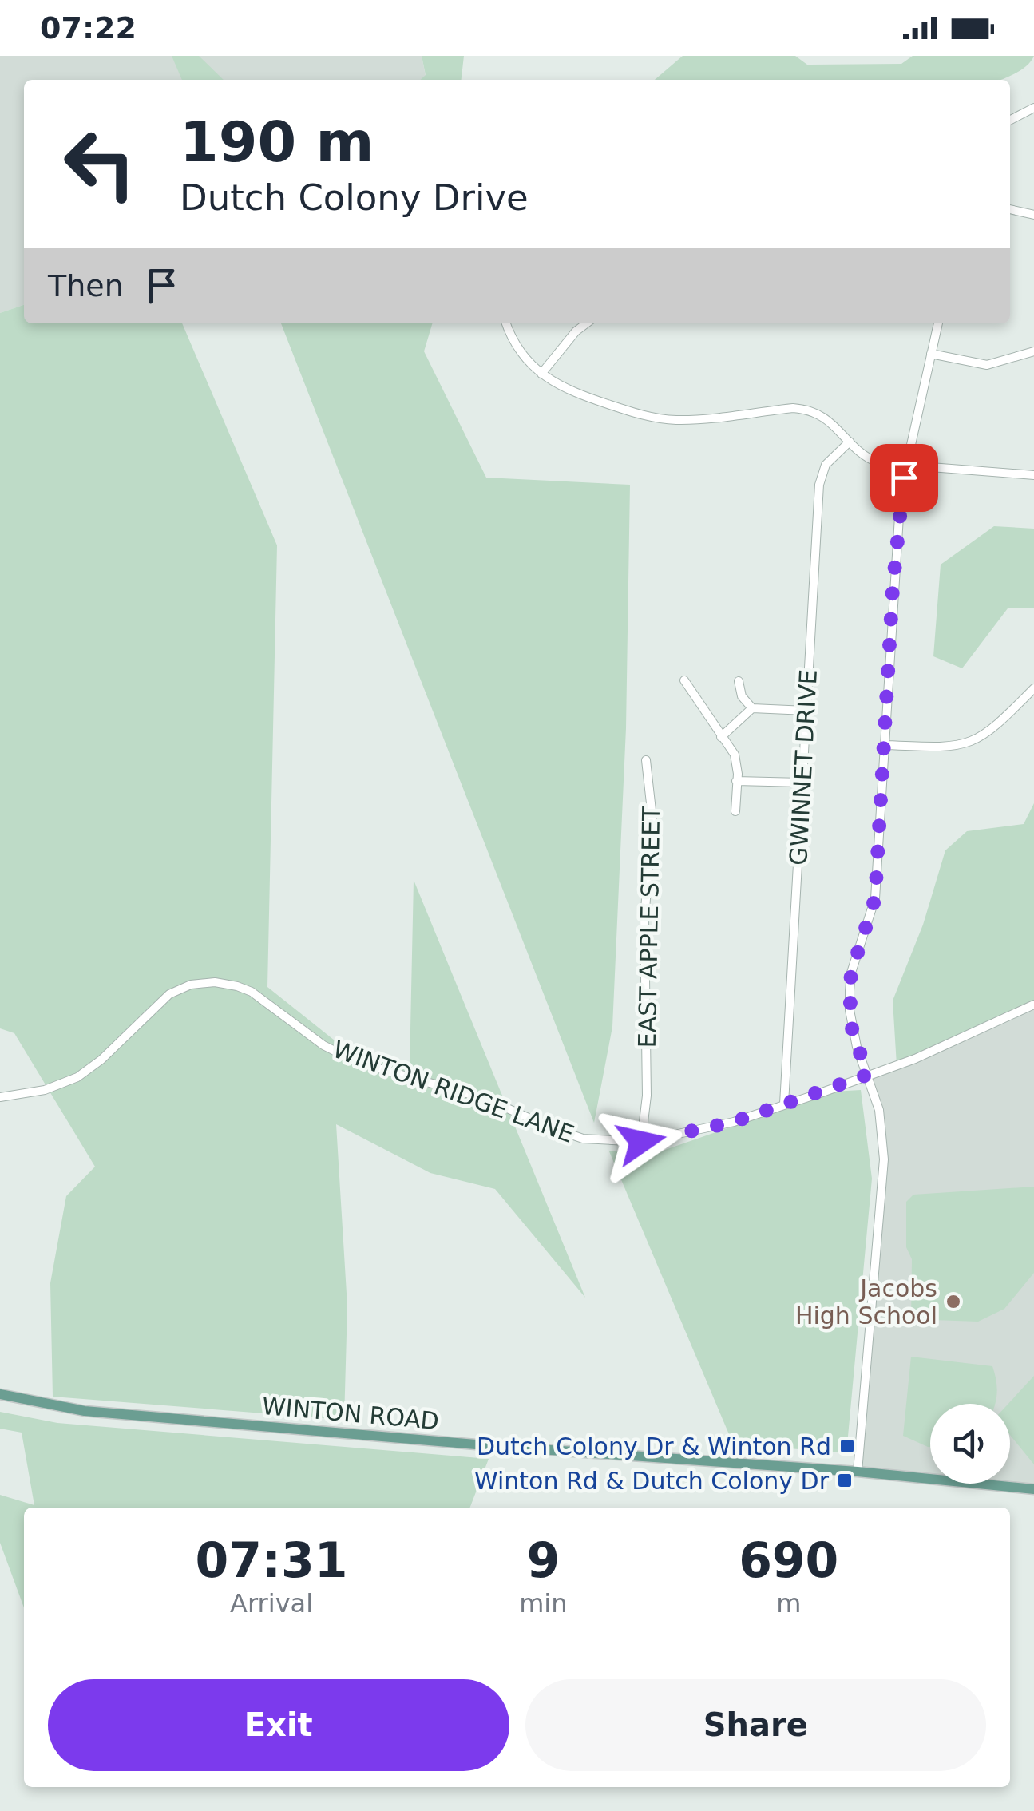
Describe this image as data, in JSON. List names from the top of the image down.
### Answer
{
  "streets": {
    "main road": ["WINTON ROAD"],
    "street": ["GWINNET DRIVE", "EAST APPLE STREET", "WINTON RIDGE LANE"]
  },
  "crossings": [
    ["GWINNET DRIVE", "WINTON RIDGE LANE"],
    ["EAST APPLE STREET", "WINTON RIDGE LANE"]
  ],
  "places": {
    "other": ["Jacobs High School"],
    "transit": ["Dutch Colony Dr & Winton Rd", "Winton Rd & Dutch Colony Dr"]
  },
  "page": {
    "status": "07:22",
    "turn": ["190 m", "Dutch Colony Drive"],
    "then": "Then",
    "eta": [
      "07:31",
      "Arrival",
      "9",
      "min",
      "690",
      "m"
    ],
    "buttons": ["Exit", "Share"]
  }
}
